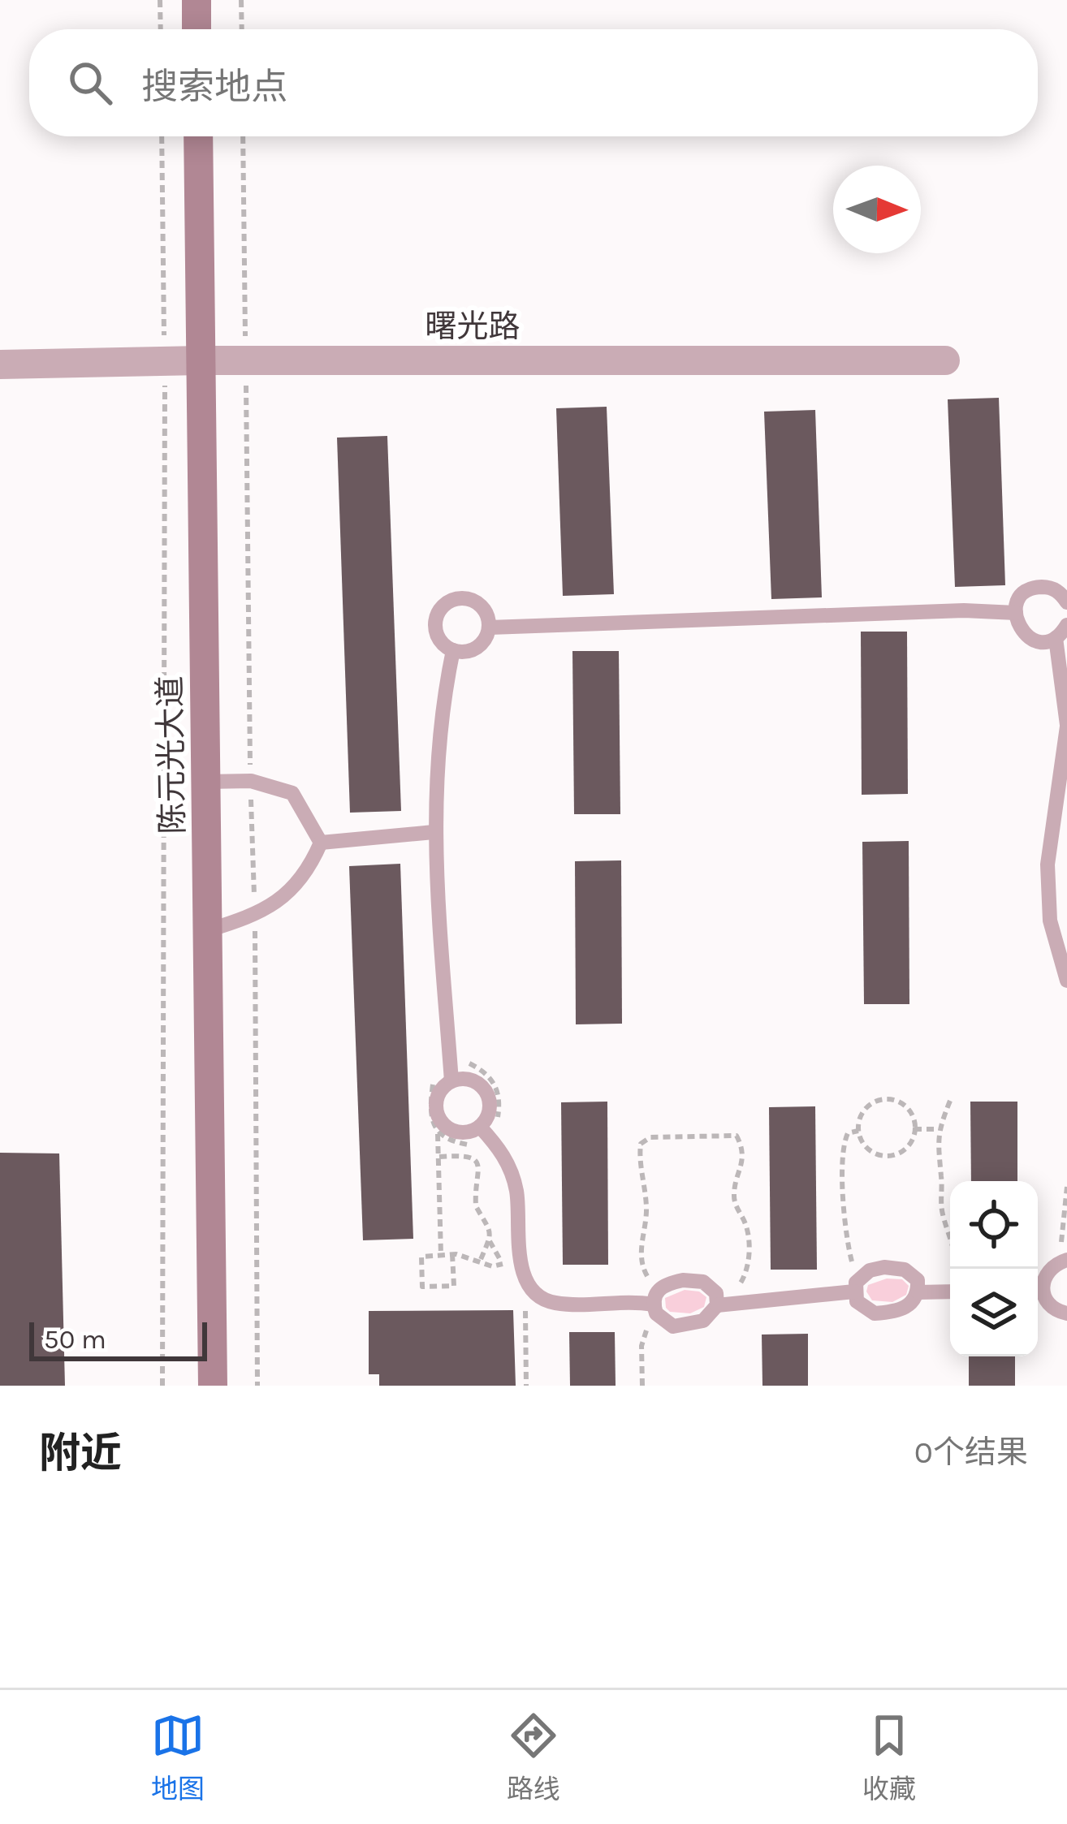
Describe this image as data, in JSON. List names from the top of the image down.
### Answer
{
  "streets": {
    "main road": ["陈元光大道"],
    "street": ["曙光路"]
  },
  "crossings": [
    ["曙光路", "陈元光大道"]
  ],
  "scale_bar": "50 m",
  "north": "right",
  "page": {
    "search": "搜索地点",
    "scale": "50 m",
    "heading": ["附近", "0个结果"],
    "nav": ["地图", "路线", "收藏"]
  }
}
